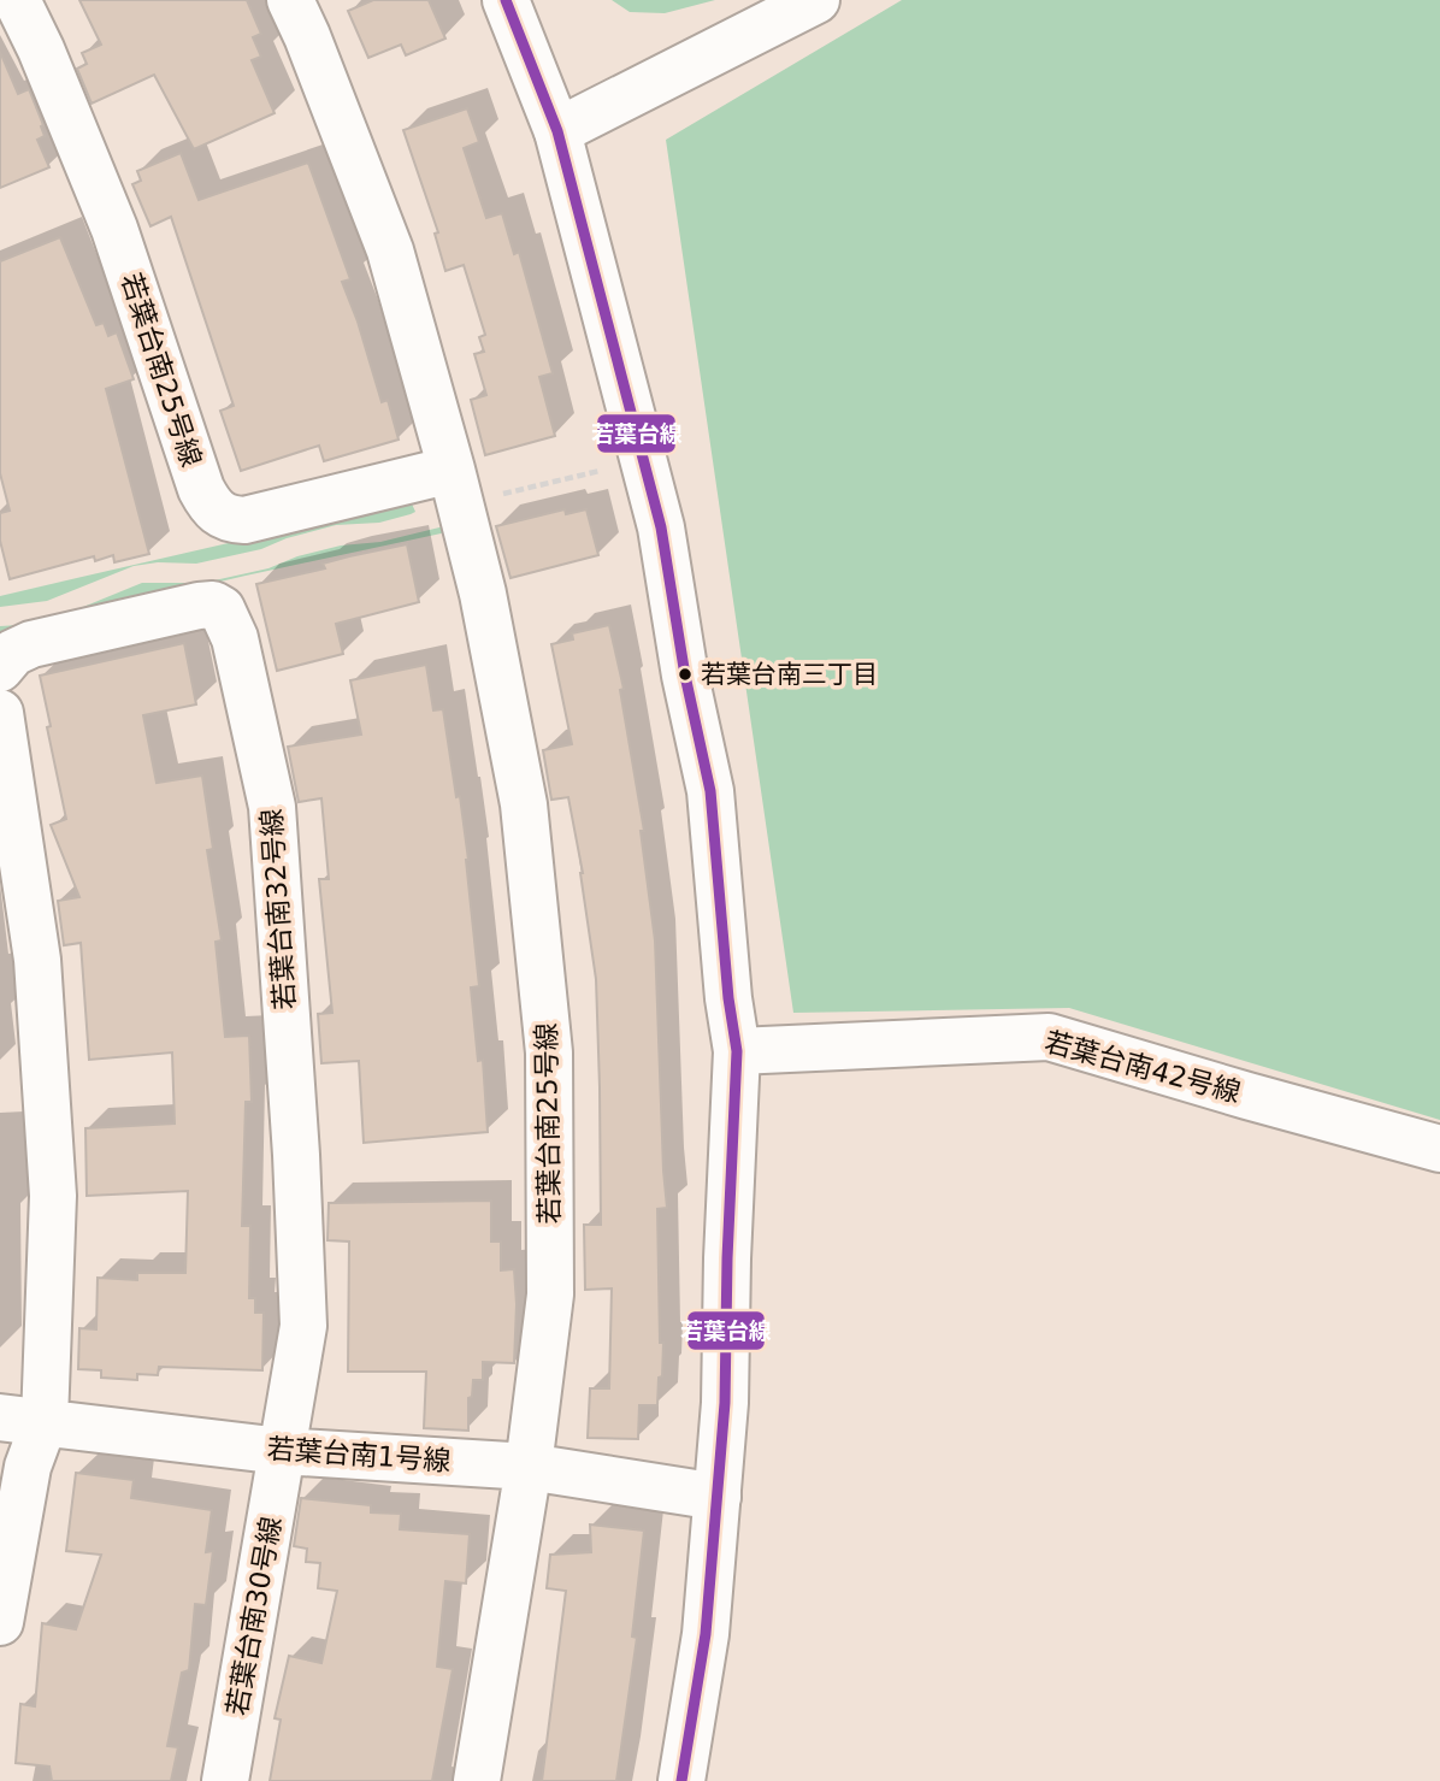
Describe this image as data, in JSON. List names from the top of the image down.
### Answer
{
  "streets": {
    "street": [
      "若葉台南25号線",
      "若葉台南32号線",
      "若葉台南42号線",
      "若葉台南1号線",
      "若葉台南30号線"
    ]
  },
  "crossings": [
    ["若葉台南25号線", "若葉台南1号線"],
    ["若葉台南32号線", "若葉台南1号線"],
    ["若葉台南32号線", "若葉台南30号線"],
    ["若葉台南1号線", "若葉台南30号線"]
  ],
  "places": ["若葉台南三丁目"],
  "lines": ["transit line 若葉台線"]
}
